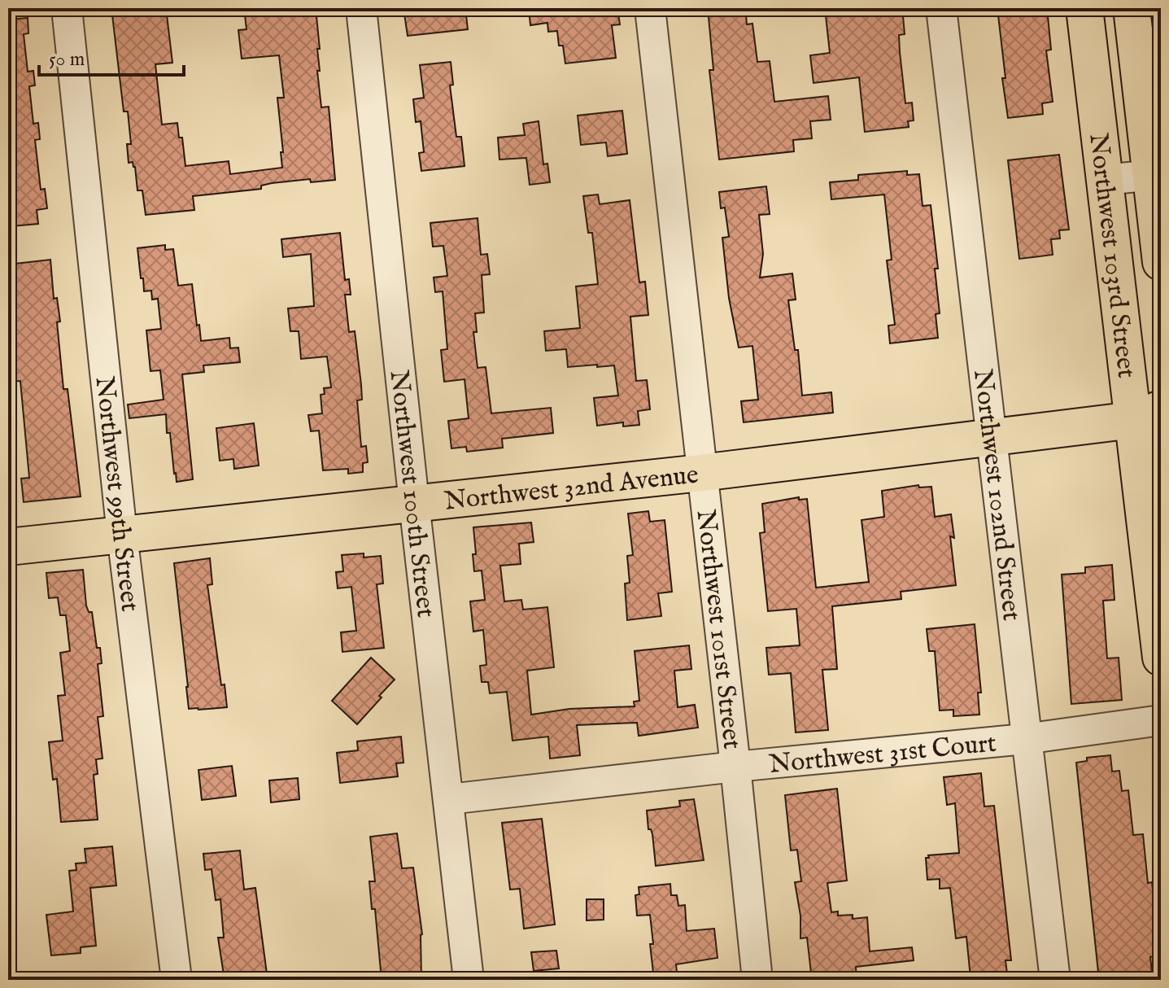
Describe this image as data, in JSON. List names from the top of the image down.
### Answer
{
  "streets": {
    "main road": ["Northwest 103rd Street", "Northwest 32nd Avenue"],
    "street": [
      "Northwest 99th Street",
      "Northwest 100th Street",
      "Northwest 102nd Street",
      "Northwest 101st Street",
      "Northwest 31st Court"
    ]
  },
  "crossings": [
    ["Northwest 103rd Street", "Northwest 32nd Avenue"],
    ["Northwest 32nd Avenue", "Northwest 99th Street"],
    ["Northwest 32nd Avenue", "Northwest 100th Street"],
    ["Northwest 32nd Avenue", "Northwest 102nd Street"],
    ["Northwest 32nd Avenue", "Northwest 101st Street"],
    ["Northwest 100th Street", "Northwest 31st Court"],
    ["Northwest 102nd Street", "Northwest 31st Court"],
    ["Northwest 101st Street", "Northwest 31st Court"]
  ],
  "scale_bar": "50 m"
}
